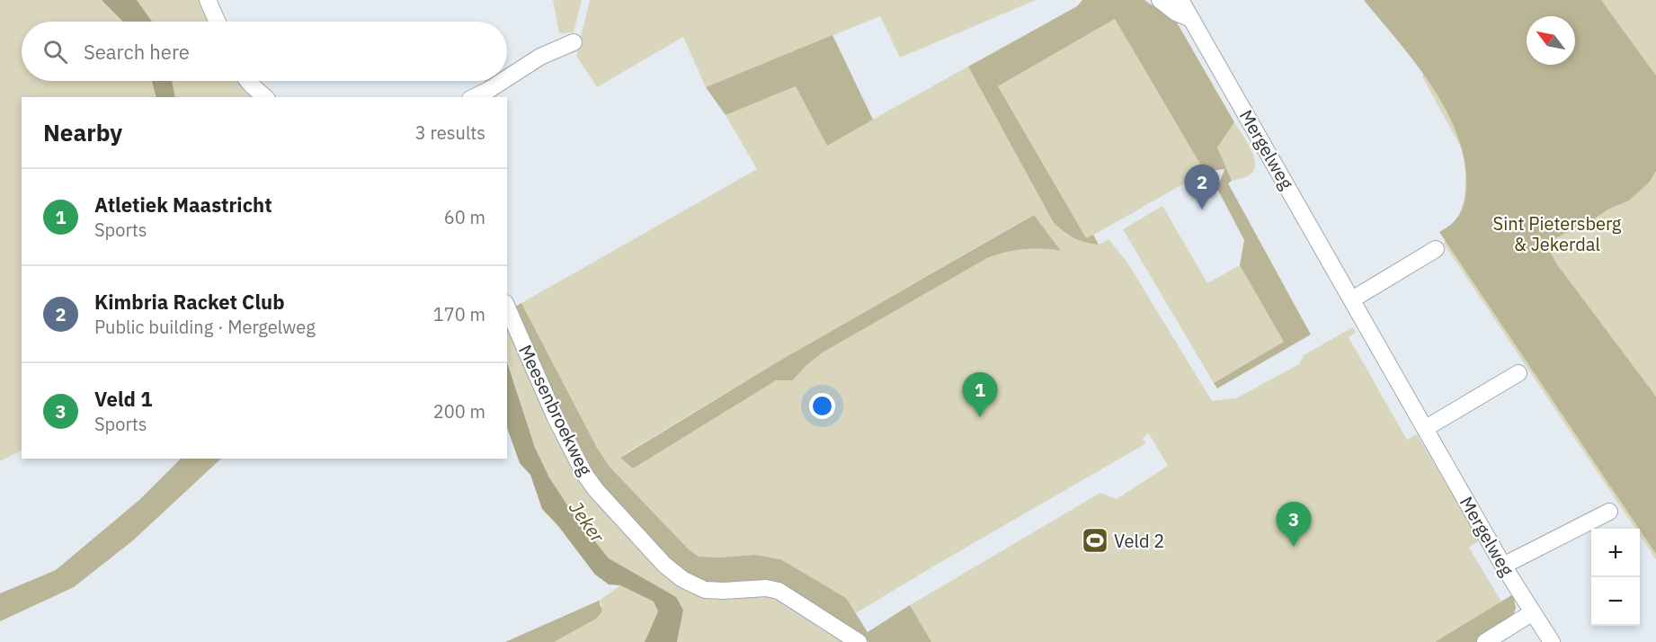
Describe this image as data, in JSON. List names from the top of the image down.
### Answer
{
  "streets": {
    "street": ["Mergelweg", "Meesenbroekweg"]
  },
  "water": ["Jeker"],
  "parks": ["Sint Pietersberg & Jekerdal"],
  "places": {
    "sports": ["Veld 2"]
  },
  "north": "top left",
  "page": {
    "search": "Search here",
    "heading": ["Nearby", "3 results"],
    "pins": ["2", "1", "3"],
    "list": [
      {
        "mark": "1",
        "name": "Atletiek Maastricht",
        "note": "Sports",
        "value": "60 m"
      },
      {
        "mark": "2",
        "name": "Kimbria Racket Club",
        "note": "Public building · Mergelweg",
        "value": "170 m"
      },
      {
        "mark": "3",
        "name": "Veld 1",
        "note": "Sports",
        "value": "200 m"
      }
    ],
    "map_buttons": ["+", "−"]
  }
}
